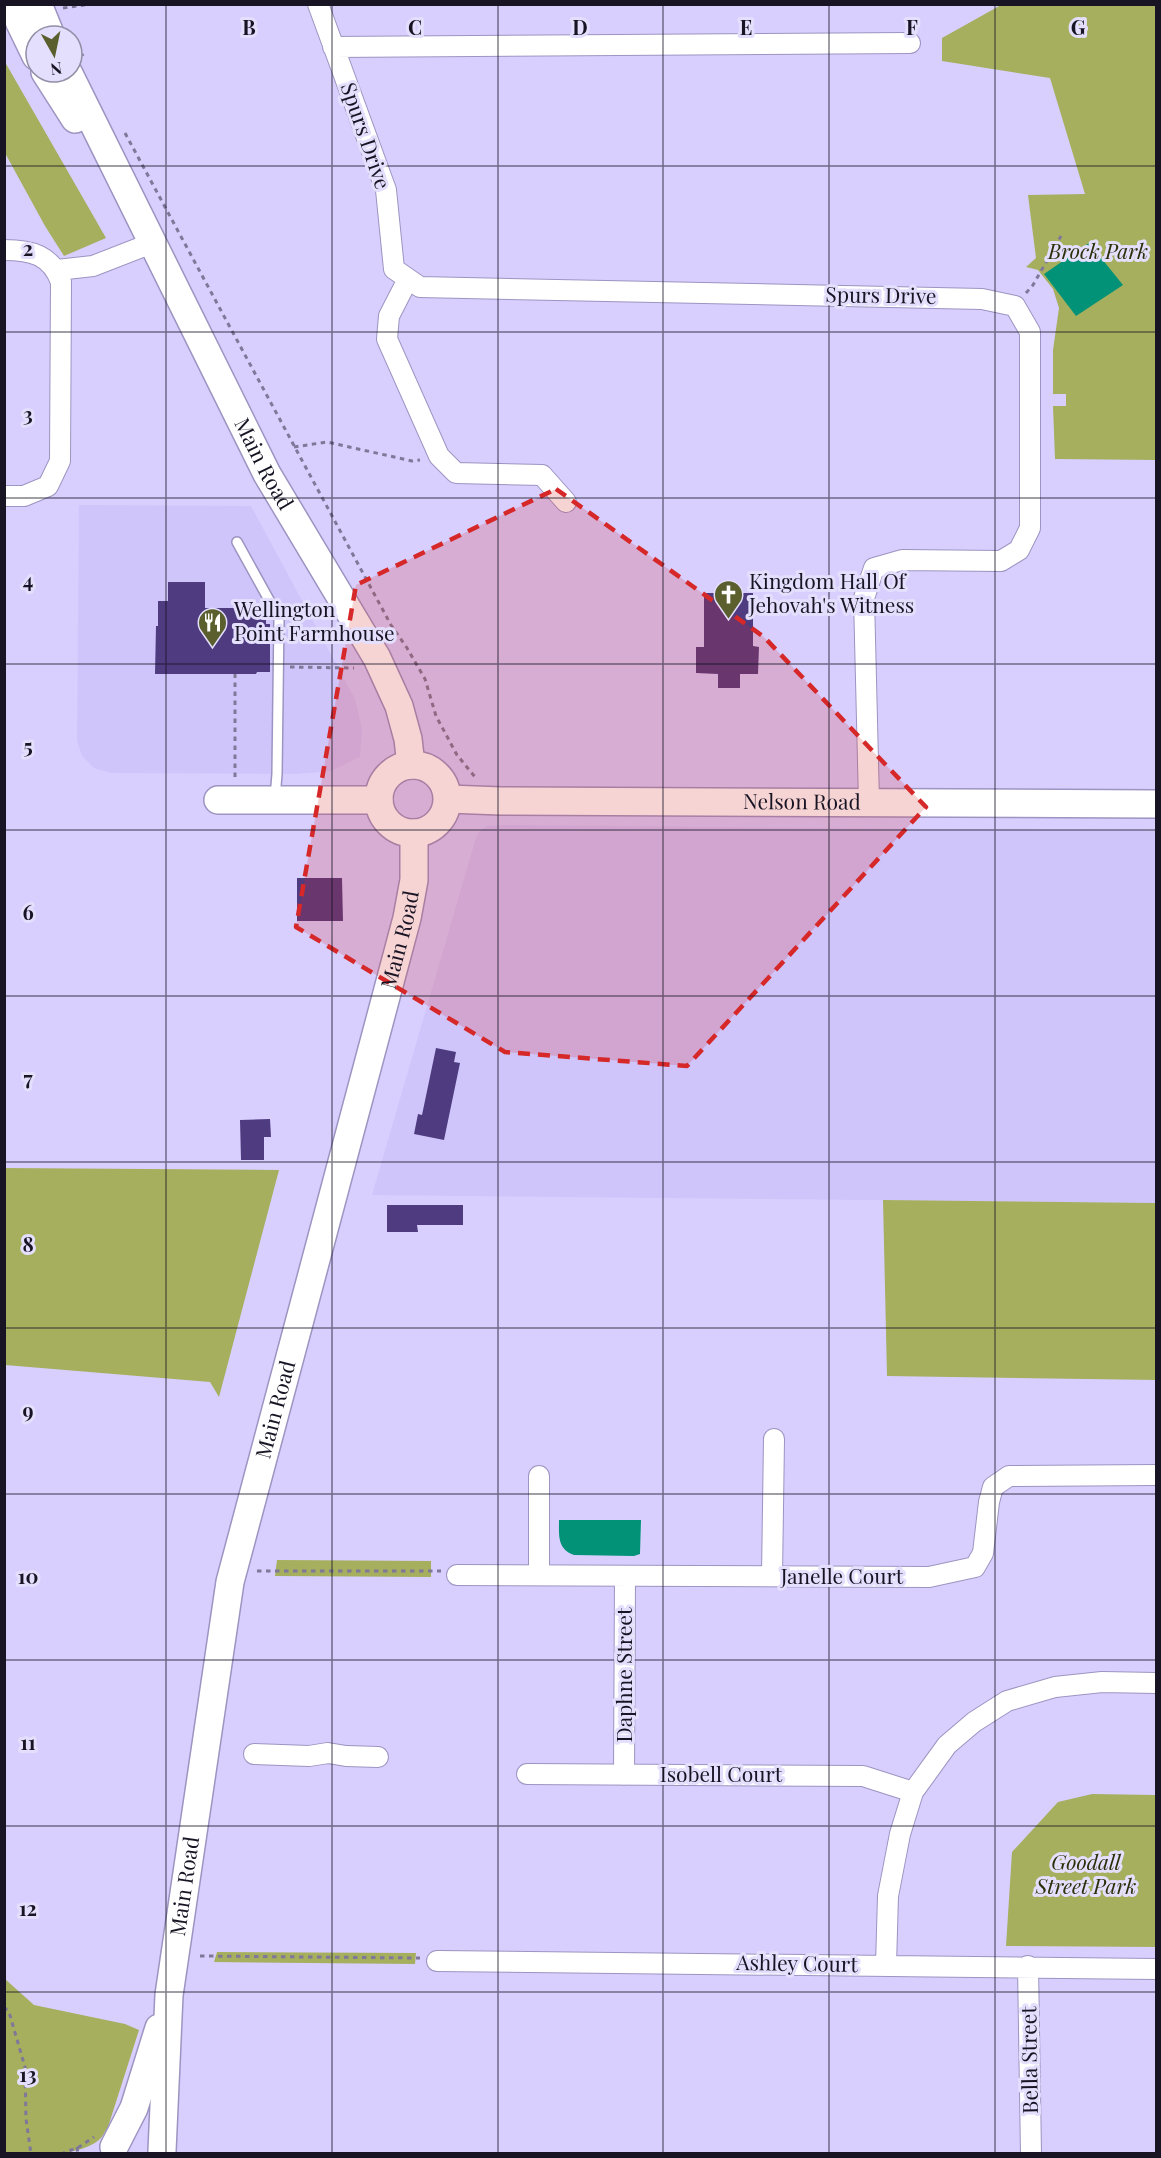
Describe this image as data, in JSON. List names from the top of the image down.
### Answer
{
  "streets": {
    "main road": ["Main Road", "Nelson Road"],
    "street": [
      "Spurs Drive",
      "Janelle Court",
      "Daphne Street",
      "Isobell Court",
      "Ashley Court",
      "Bella Street"
    ]
  },
  "crossings": [
    ["Main Road", "Nelson Road"],
    ["Janelle Court", "Daphne Street"],
    ["Daphne Street", "Isobell Court"],
    ["Ashley Court", "Bella Street"]
  ],
  "parks": ["Brock Park", "Goodall Street Park"],
  "places": {
    "church": ["Kingdom Hall Of Jehovah's Witness"],
    "restaurant": ["Wellington Point Farmhouse"]
  },
  "north": "bottom",
  "grid": {
    "columns": [
      "B",
      "C",
      "D",
      "E",
      "F",
      "G"
    ],
    "rows": [
      "2",
      "3",
      "4",
      "5",
      "6",
      "7",
      "8",
      "9",
      "10",
      "11",
      "12",
      "13"
    ]
  }
}
